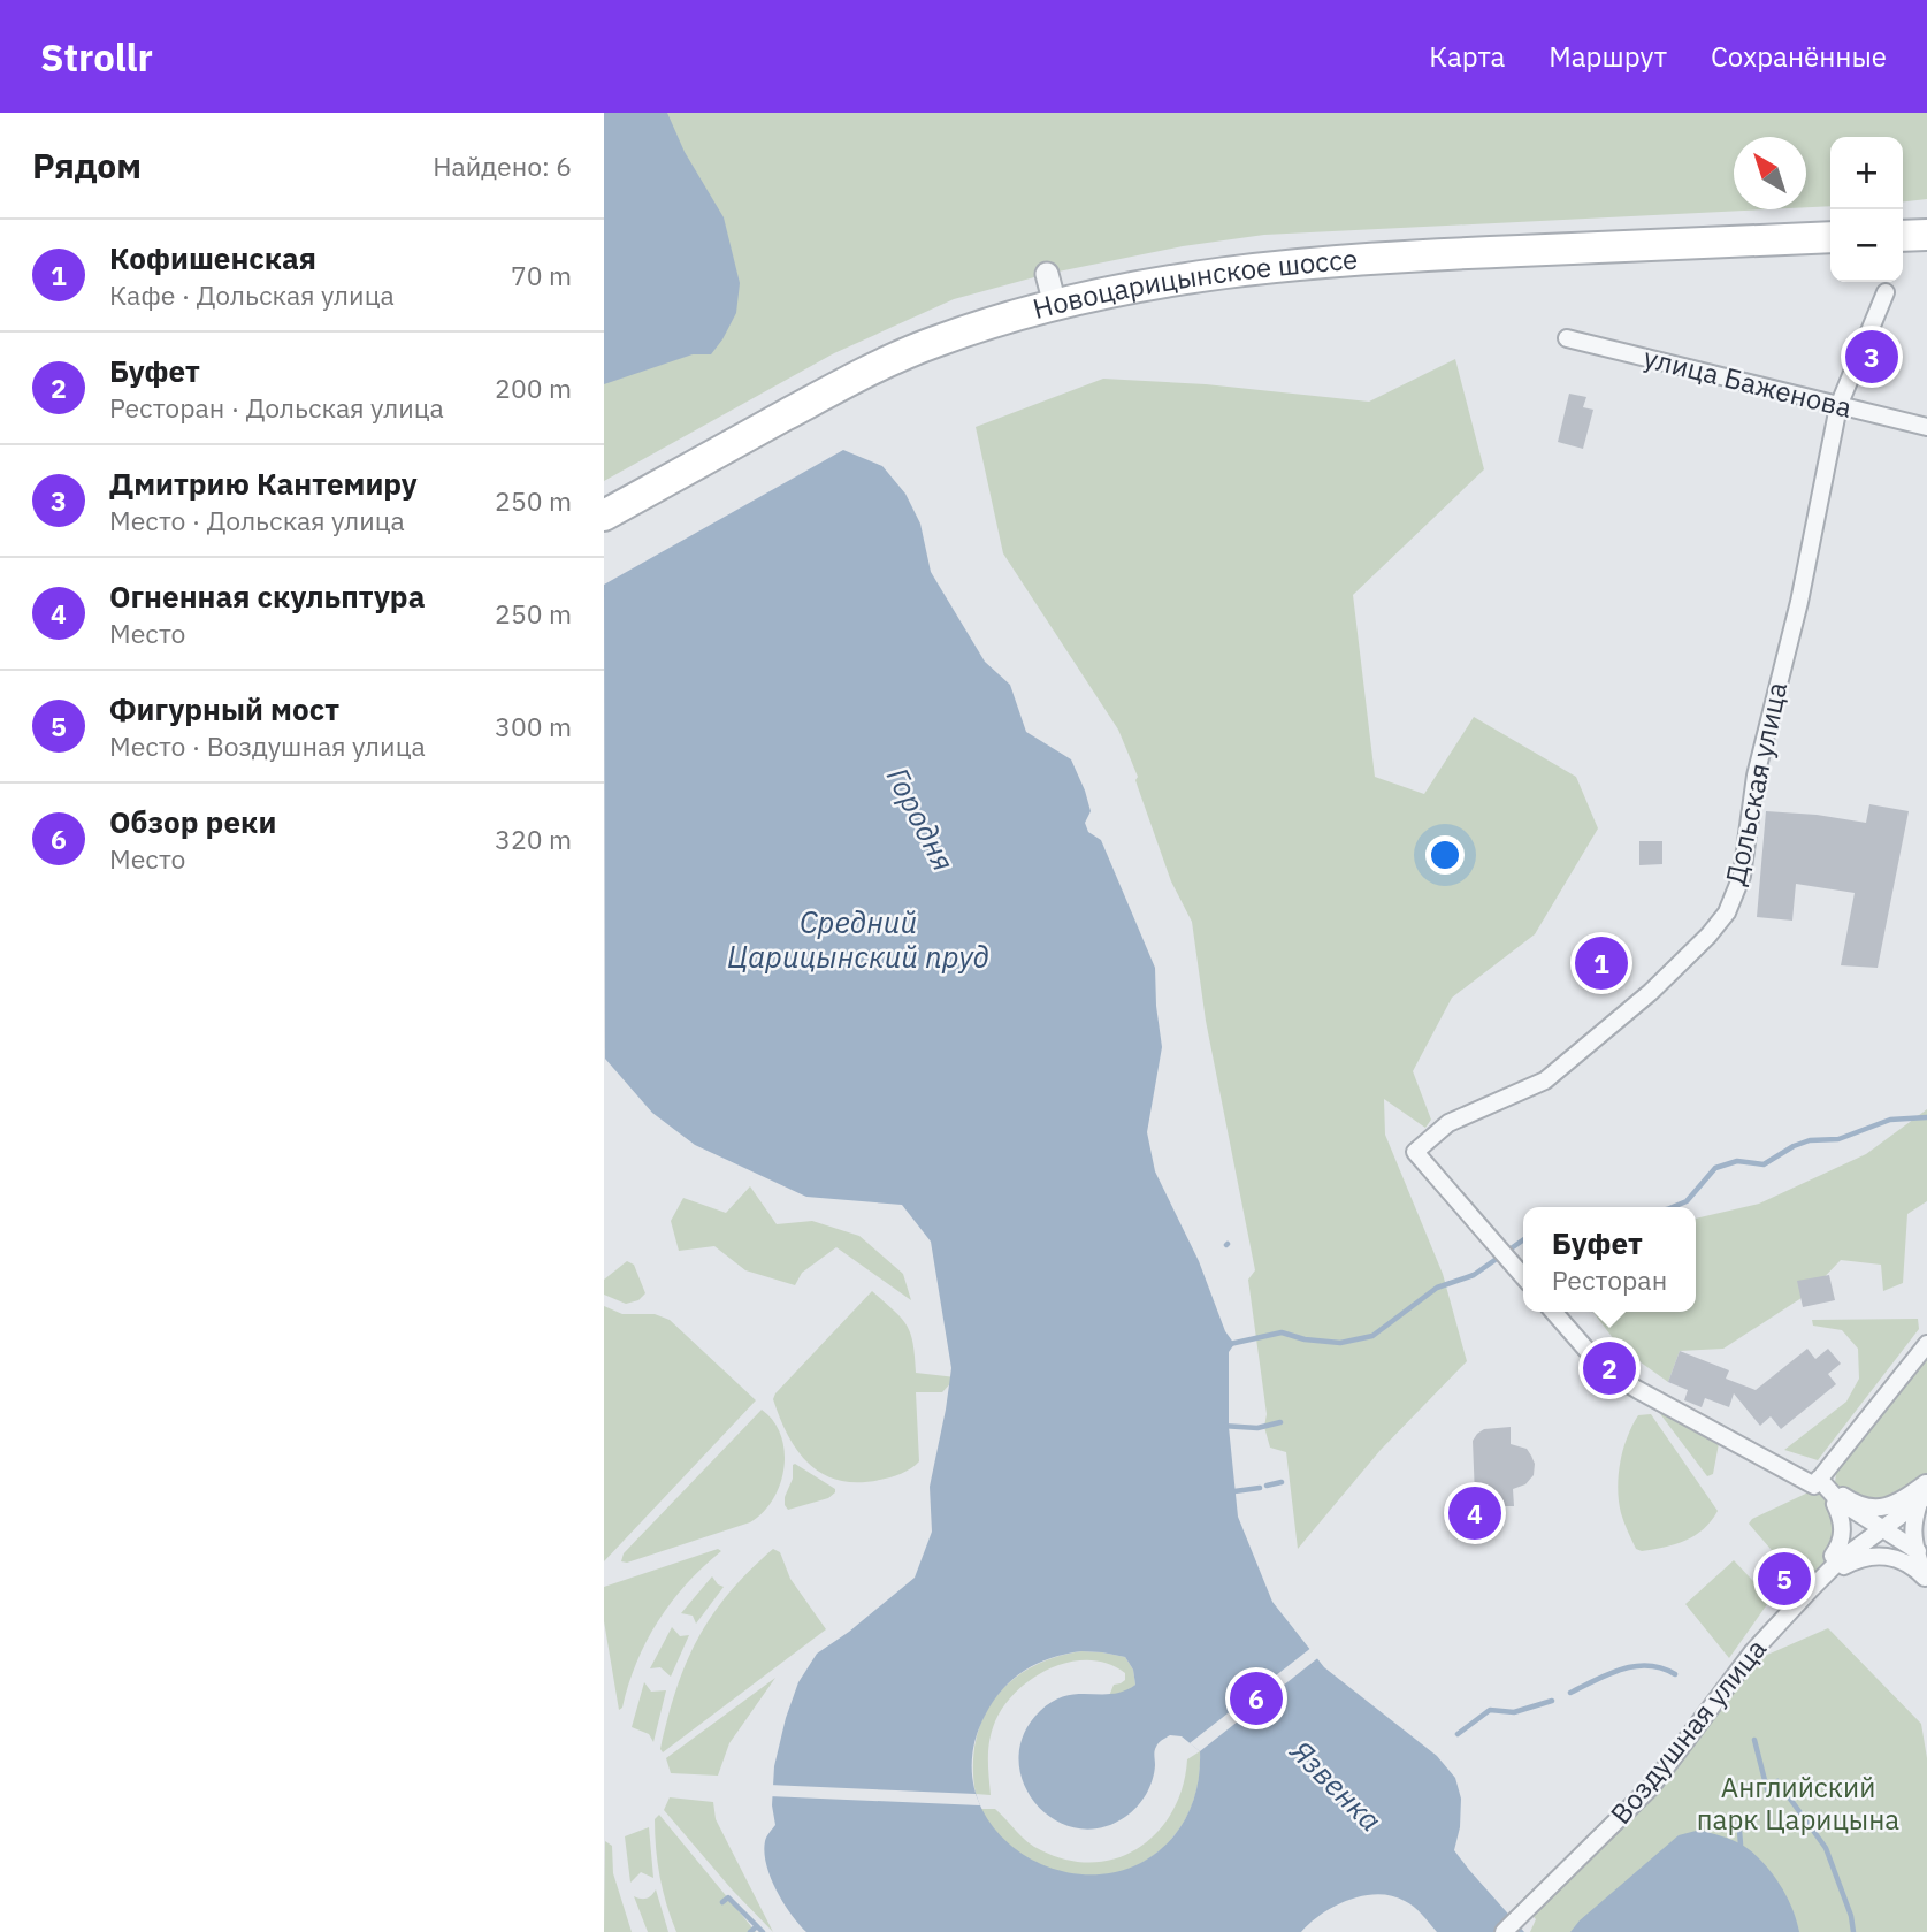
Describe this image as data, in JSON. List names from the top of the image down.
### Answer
{
  "streets": {
    "main road": ["Новоцарицынское шоссе"],
    "street": ["улица Баженова", "Дольская улица", "Воздушная улица"]
  },
  "crossings": [
    ["улица Баженова", "Дольская улица"]
  ],
  "water": ["Городня", "Средний Царицынский пруд", "Язвенка"],
  "parks": ["Английский парк Царицына"],
  "north": "top left",
  "page": {
    "header": "Strollr",
    "nav": ["Карта", "Маршрут", "Сохранённые"],
    "heading": ["Рядом", "Найдено: 6"],
    "map_buttons": ["+", "−"],
    "list": [
      {
        "mark": "1",
        "name": "Кофишенская",
        "note": "Кафе · Дольская улица",
        "value": "70 m"
      },
      {
        "mark": "2",
        "name": "Буфет",
        "note": "Ресторан · Дольская улица",
        "value": "200 m"
      },
      {
        "mark": "3",
        "name": "Дмитрию Кантемиру",
        "note": "Место · Дольская улица",
        "value": "250 m"
      },
      {
        "mark": "4",
        "name": "Огненная скульптура",
        "note": "Место",
        "value": "250 m"
      },
      {
        "mark": "5",
        "name": "Фигурный мост",
        "note": "Место · Воздушная улица",
        "value": "300 m"
      },
      {
        "mark": "6",
        "name": "Обзор реки",
        "note": "Место",
        "value": "320 m"
      }
    ],
    "pins": [
      "3",
      "1",
      "2",
      "4",
      "5",
      "6"
    ],
    "popup": ["Буфет", "Ресторан"]
  }
}
